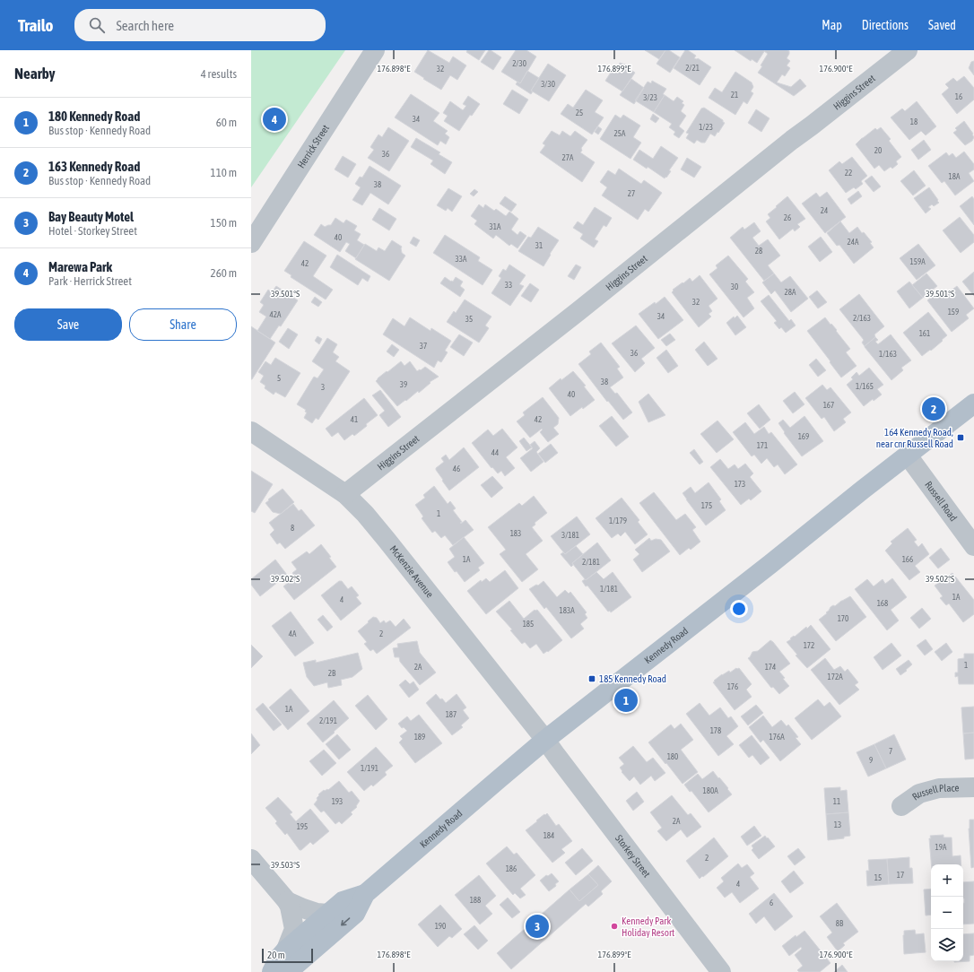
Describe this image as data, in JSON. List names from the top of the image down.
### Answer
{
  "streets": {
    "main road": ["Kennedy Road"],
    "street": [
      "Higgins Street",
      "Herrick Street",
      "Russell Road",
      "McKenzie Avenue",
      "Russell Place",
      "Storkey Street"
    ]
  },
  "crossings": [
    ["Higgins Street", "McKenzie Avenue"],
    ["Russell Road", "Kennedy Road"],
    ["McKenzie Avenue", "Kennedy Road"],
    ["McKenzie Avenue", "Storkey Street"],
    ["Kennedy Road", "Storkey Street"]
  ],
  "places": {
    "transit": ["164 Kennedy Road, near cnr Russell Road", "185 Kennedy Road"],
    "other": ["Kennedy Park Holiday Resort"]
  },
  "house_numbers": [
    "2/30",
    "2/21",
    "32",
    "3/30",
    "21",
    "16",
    "3/23",
    "25",
    "34",
    "18",
    "1/23",
    "25A",
    "20",
    "36",
    "27A",
    "22",
    "18A",
    "38",
    "27",
    "24",
    "26",
    "31A",
    "40",
    "24A",
    "31",
    "28",
    "33A",
    "159A",
    "42",
    "33",
    "30",
    "28A",
    "32",
    "159",
    "42A",
    "34",
    "2/163",
    "35",
    "161",
    "37",
    "36",
    "1/163",
    "5",
    "38",
    "39",
    "1/165",
    "3",
    "40",
    "167",
    "41",
    "42",
    "169",
    "171",
    "44",
    "46",
    "173",
    "175",
    "1",
    "1/179",
    "8",
    "183",
    "3/181",
    "1A",
    "166",
    "2/181",
    "1/181",
    "1A",
    "4",
    "168",
    "183A",
    "170",
    "185",
    "4A",
    "2",
    "172",
    "1",
    "2A",
    "174",
    "2B",
    "172A",
    "176",
    "1A",
    "187",
    "2/191",
    "178",
    "189",
    "176A",
    "7",
    "180",
    "9",
    "1/191",
    "180A",
    "193",
    "11",
    "2A",
    "13",
    "195",
    "184",
    "19A",
    "2",
    "186",
    "17",
    "15",
    "4",
    "188",
    "6",
    "8B",
    "190"
  ],
  "scale_bar": "20 m",
  "page": {
    "header": "Trailo",
    "search": "Search here",
    "nav": ["Map", "Directions", "Saved"],
    "heading": ["Nearby", "4 results"],
    "list": [
      {
        "mark": "1",
        "name": "180 Kennedy Road",
        "note": "Bus stop · Kennedy Road",
        "value": "60 m"
      },
      {
        "mark": "2",
        "name": "163 Kennedy Road",
        "note": "Bus stop · Kennedy Road",
        "value": "110 m"
      },
      {
        "mark": "3",
        "name": "Bay Beauty Motel",
        "note": "Hotel · Storkey Street",
        "value": "150 m"
      },
      {
        "mark": "4",
        "name": "Marewa Park",
        "note": "Park · Herrick Street",
        "value": "260 m"
      }
    ],
    "pins": [
      "4",
      "2",
      "1",
      "3"
    ],
    "buttons": ["Save", "Share"],
    "map_buttons": ["+", "−"],
    "scale": "20 m"
  },
  "coordinates": [
    "176.898°E",
    "176.899°E",
    "176.900°E",
    "39.501°S",
    "39.502°S",
    "39.503°S"
  ]
}
